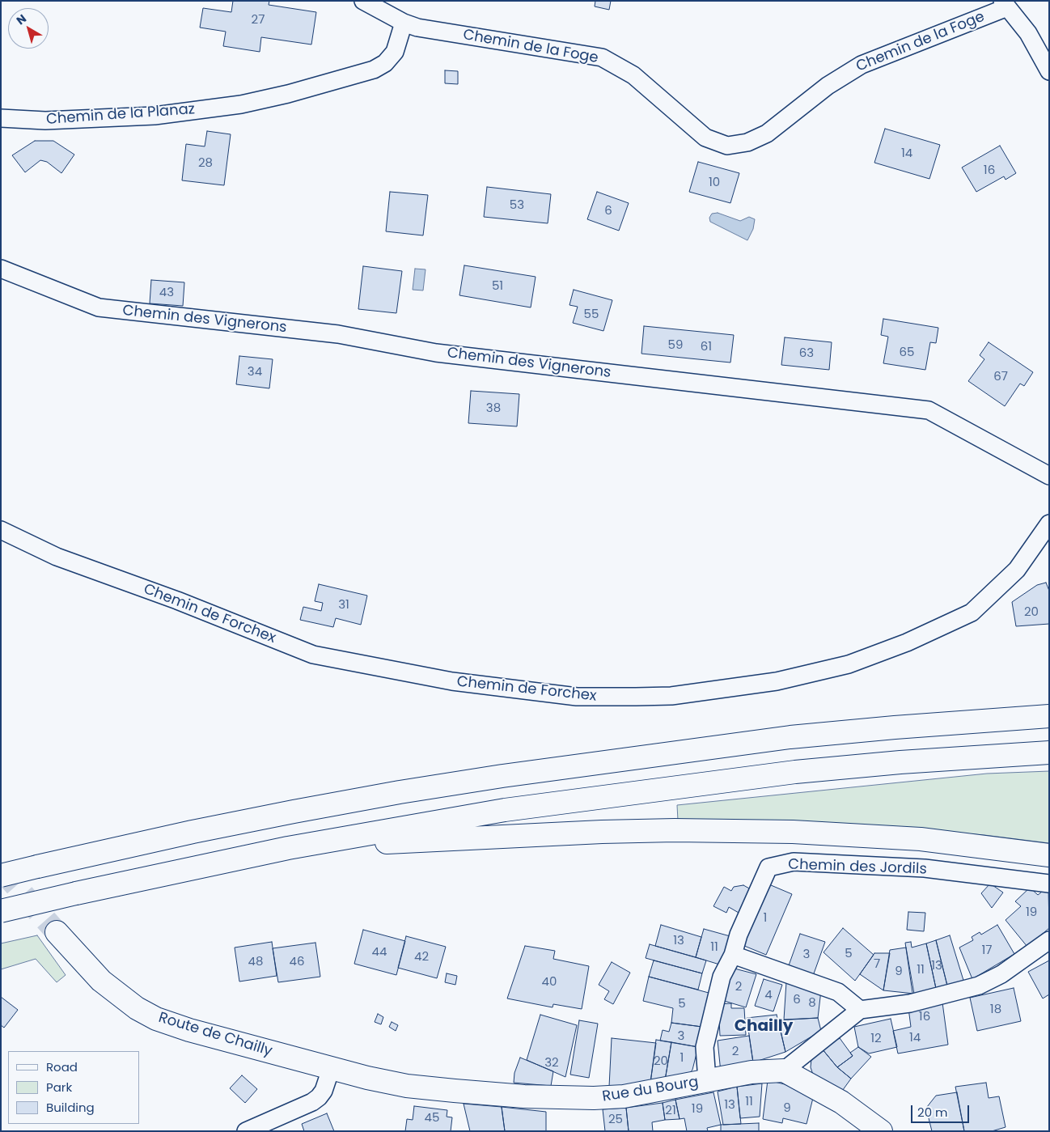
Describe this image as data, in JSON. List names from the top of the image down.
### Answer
{
  "streets": {
    "main road": ["Route de Chailly", "Rue du Bourg"],
    "street": [
      "Chemin de la Foge",
      "Chemin de la Planaz",
      "Chemin des Vignerons",
      "Chemin de Forchex",
      "Chemin des Jordils"
    ]
  },
  "crossings": [
    ["Chemin de la Foge", "Chemin de la Planaz"],
    ["Chemin des Jordils", "Rue du Bourg"],
    ["Route de Chailly", "Rue du Bourg"]
  ],
  "districts": ["Chailly"],
  "house_numbers": [
    "27",
    "14",
    "28",
    "16",
    "10",
    "53",
    "6",
    "51",
    "43",
    "55",
    "59",
    "61",
    "65",
    "63",
    "34",
    "67",
    "38",
    "31",
    "20",
    "19",
    "1",
    "13",
    "11",
    "17",
    "44",
    "5",
    "3",
    "42",
    "48",
    "46",
    "7",
    "13",
    "11",
    "9",
    "40",
    "2",
    "4",
    "6",
    "8",
    "5",
    "18",
    "16",
    "3",
    "14",
    "12",
    "2",
    "1",
    "20",
    "32",
    "11",
    "13",
    "9",
    "19",
    "21",
    "45",
    "25"
  ],
  "legend": ["Road", "Park", "Building"],
  "scale_bar": "20 m",
  "north": "top left"
}
